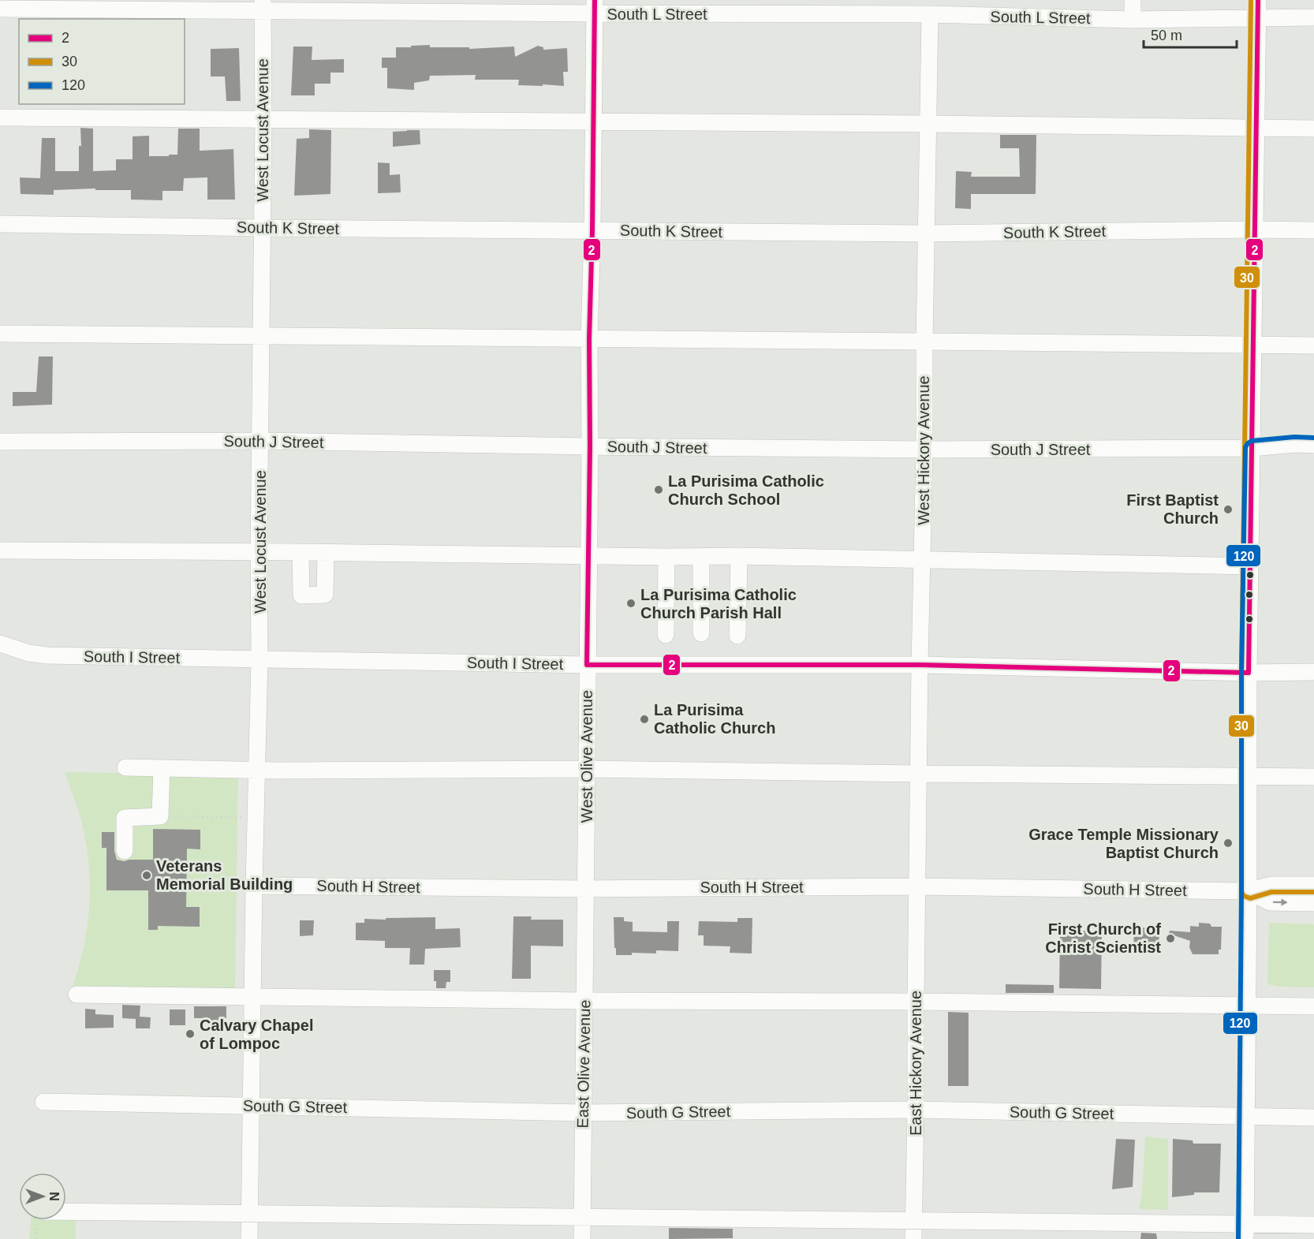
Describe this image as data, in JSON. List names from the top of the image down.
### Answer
{
  "streets": {
    "street": [
      "South L Street",
      "West Locust Avenue",
      "South K Street",
      "South J Street",
      "West Hickory Avenue",
      "South I Street",
      "West Olive Avenue",
      "South H Street",
      "East Hickory Avenue",
      "East Olive Avenue",
      "South G Street"
    ]
  },
  "crossings": [
    ["South L Street", "West Locust Avenue"],
    ["South L Street", "West Hickory Avenue"],
    ["South L Street", "West Olive Avenue"],
    ["West Locust Avenue", "South K Street"],
    ["West Locust Avenue", "South J Street"],
    ["West Locust Avenue", "South I Street"],
    ["West Locust Avenue", "South H Street"],
    ["West Locust Avenue", "South G Street"],
    ["South K Street", "West Hickory Avenue"],
    ["South K Street", "West Olive Avenue"],
    ["South J Street", "West Hickory Avenue"],
    ["South J Street", "West Olive Avenue"],
    ["West Hickory Avenue", "South I Street"],
    ["West Hickory Avenue", "South H Street"],
    ["West Hickory Avenue", "East Hickory Avenue"],
    ["South I Street", "West Olive Avenue"],
    ["West Olive Avenue", "South H Street"],
    ["West Olive Avenue", "East Olive Avenue"],
    ["South H Street", "East Hickory Avenue"],
    ["South H Street", "East Olive Avenue"],
    ["East Hickory Avenue", "South G Street"],
    ["East Olive Avenue", "South G Street"]
  ],
  "places": [
    "La Purisima Catholic Church School",
    "First Baptist Church",
    "La Purisima Catholic Church Parish Hall",
    "La Purisima Catholic Church",
    "Grace Temple Missionary Baptist Church",
    "Veterans Memorial Building",
    "First Church of Christ Scientist",
    "Calvary Chapel of Lompoc"
  ],
  "lines": ["transit line 2", "transit line 30", "transit line 120"],
  "legend": ["2", "30", "120"],
  "scale_bar": "50 m",
  "north": "right"
}
